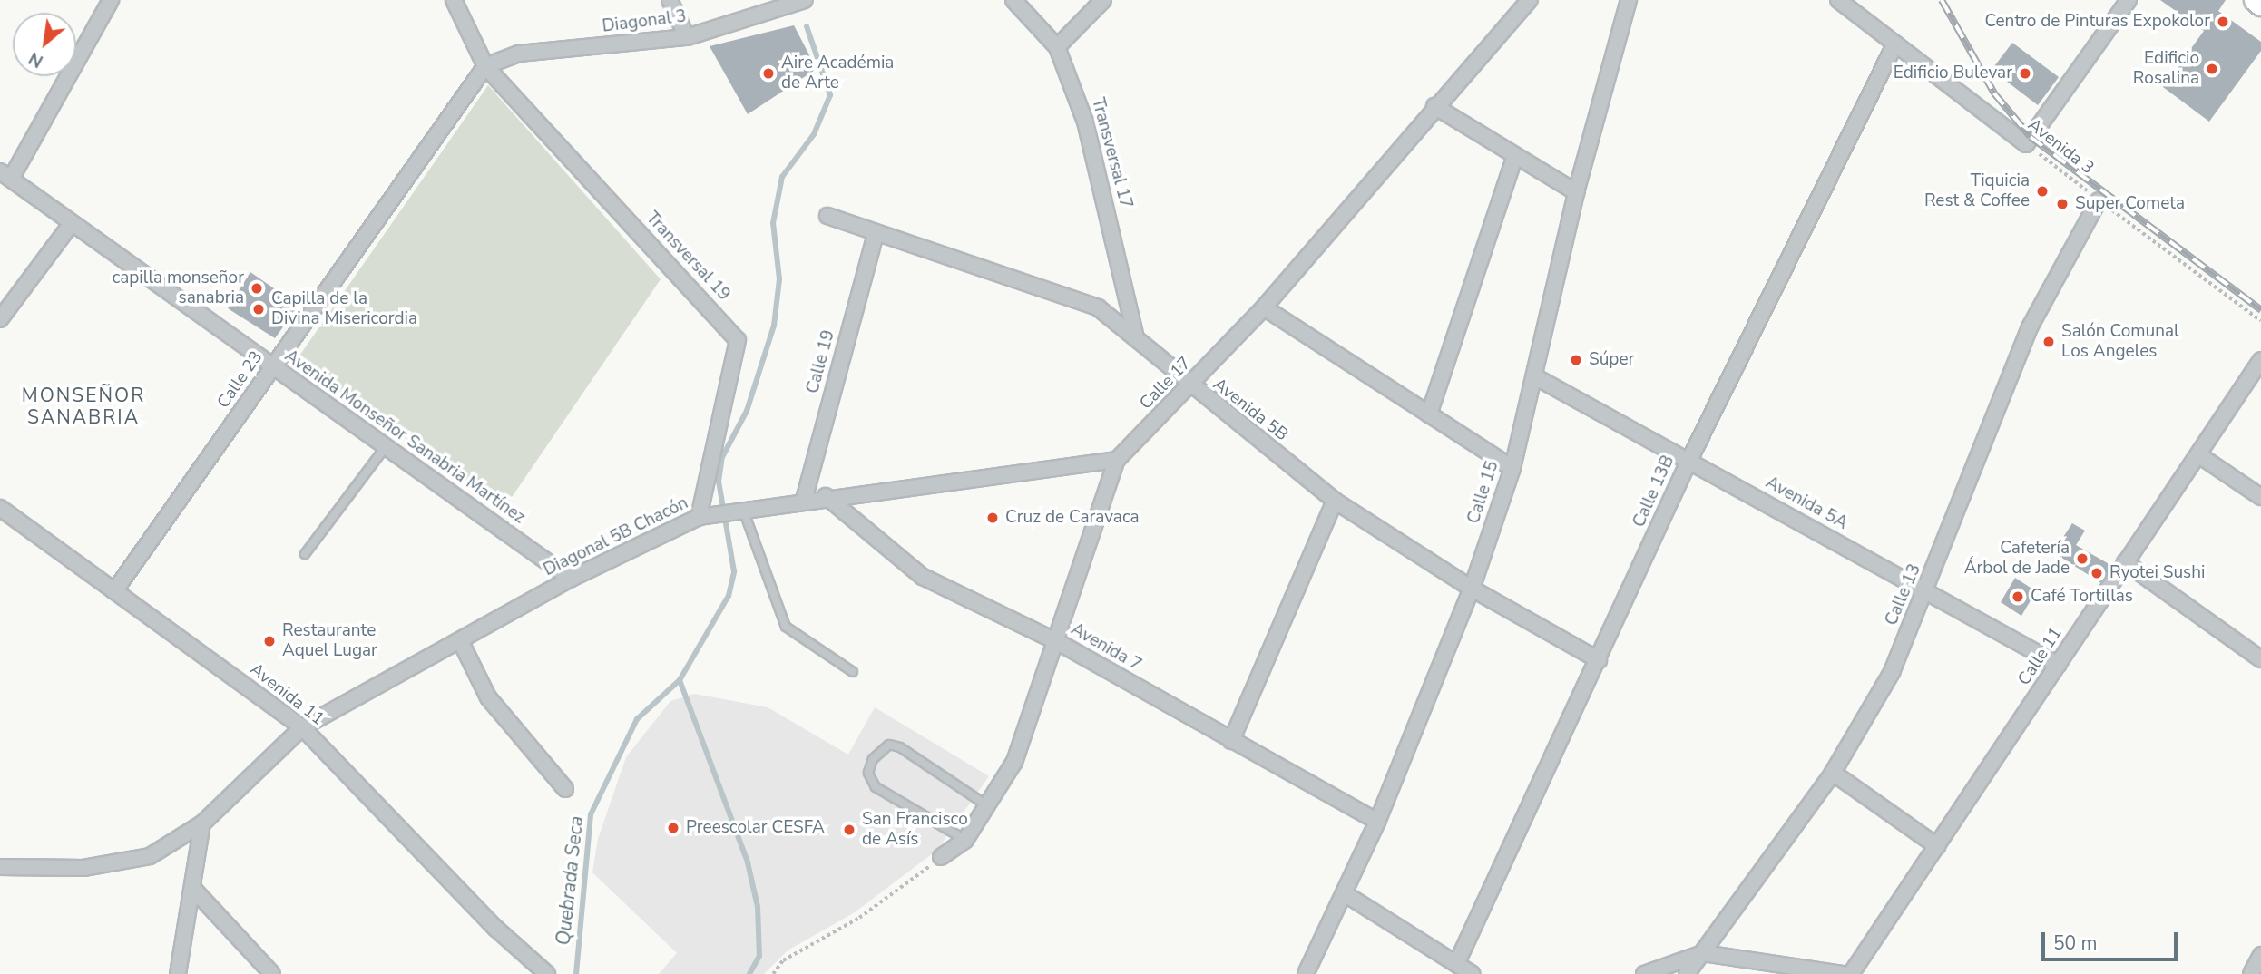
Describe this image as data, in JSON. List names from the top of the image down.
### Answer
{
  "streets": {
    "street": [
      "Diagonal 3",
      "Avenida 3",
      "Transversal 17",
      "Transversal 19",
      "Calle 19",
      "Calle 23",
      "Calle 17",
      "Avenida 5B",
      "Avenida Monseñor Sanabria Martínez",
      "Calle 13B",
      "Calle 15",
      "Avenida 5A",
      "Diagonal 5B Chacón",
      "Calle 13",
      "Avenida 7",
      "Calle 11",
      "Avenida 11"
    ]
  },
  "crossings": [
    ["Diagonal 3", "Transversal 19"],
    ["Diagonal 3", "Calle 23"],
    ["Avenida 3", "Calle 13B"],
    ["Avenida 3", "Calle 13"],
    ["Transversal 17", "Avenida 5B"],
    ["Transversal 19", "Calle 23"],
    ["Transversal 19", "Diagonal 5B Chacón"],
    ["Calle 19", "Avenida 5B"],
    ["Calle 19", "Diagonal 5B Chacón"],
    ["Calle 23", "Avenida Monseñor Sanabria Martínez"],
    ["Calle 23", "Avenida 11"],
    ["Calle 17", "Avenida 5B"],
    ["Calle 17", "Diagonal 5B Chacón"],
    ["Calle 17", "Avenida 7"],
    ["Avenida 5B", "Calle 13B"],
    ["Avenida 5B", "Calle 15"],
    ["Avenida Monseñor Sanabria Martínez", "Diagonal 5B Chacón"],
    ["Calle 13B", "Avenida 5A"],
    ["Calle 15", "Avenida 5A"],
    ["Calle 15", "Avenida 7"],
    ["Avenida 5A", "Calle 13"],
    ["Avenida 5A", "Calle 11"],
    ["Diagonal 5B Chacón", "Avenida 7"],
    ["Diagonal 5B Chacón", "Avenida 11"]
  ],
  "districts": ["MONSEÑOR SANABRIA"],
  "water": ["Quebrada Seca"],
  "places": [
    "Centro de Pinturas Expokolor",
    "Edificio Rosalina",
    "Aire Académia de Arte",
    "Edificio Bulevar",
    "Tiquicia Rest & Coffee",
    "Super Cometa",
    "capilla monseñor sanabria",
    "Capilla de la Divina Misericordia",
    "Salón Comunal Los Angeles",
    "Súper",
    "Cruz de Caravaca",
    "Cafetería Árbol de Jade",
    "Ryotei Sushi",
    "Café Tortillas",
    "Restaurante Aquel Lugar",
    "Preescolar CESFA",
    "San Francisco de Asís"
  ],
  "scale_bar": "50 m",
  "north": "bottom left"
}
